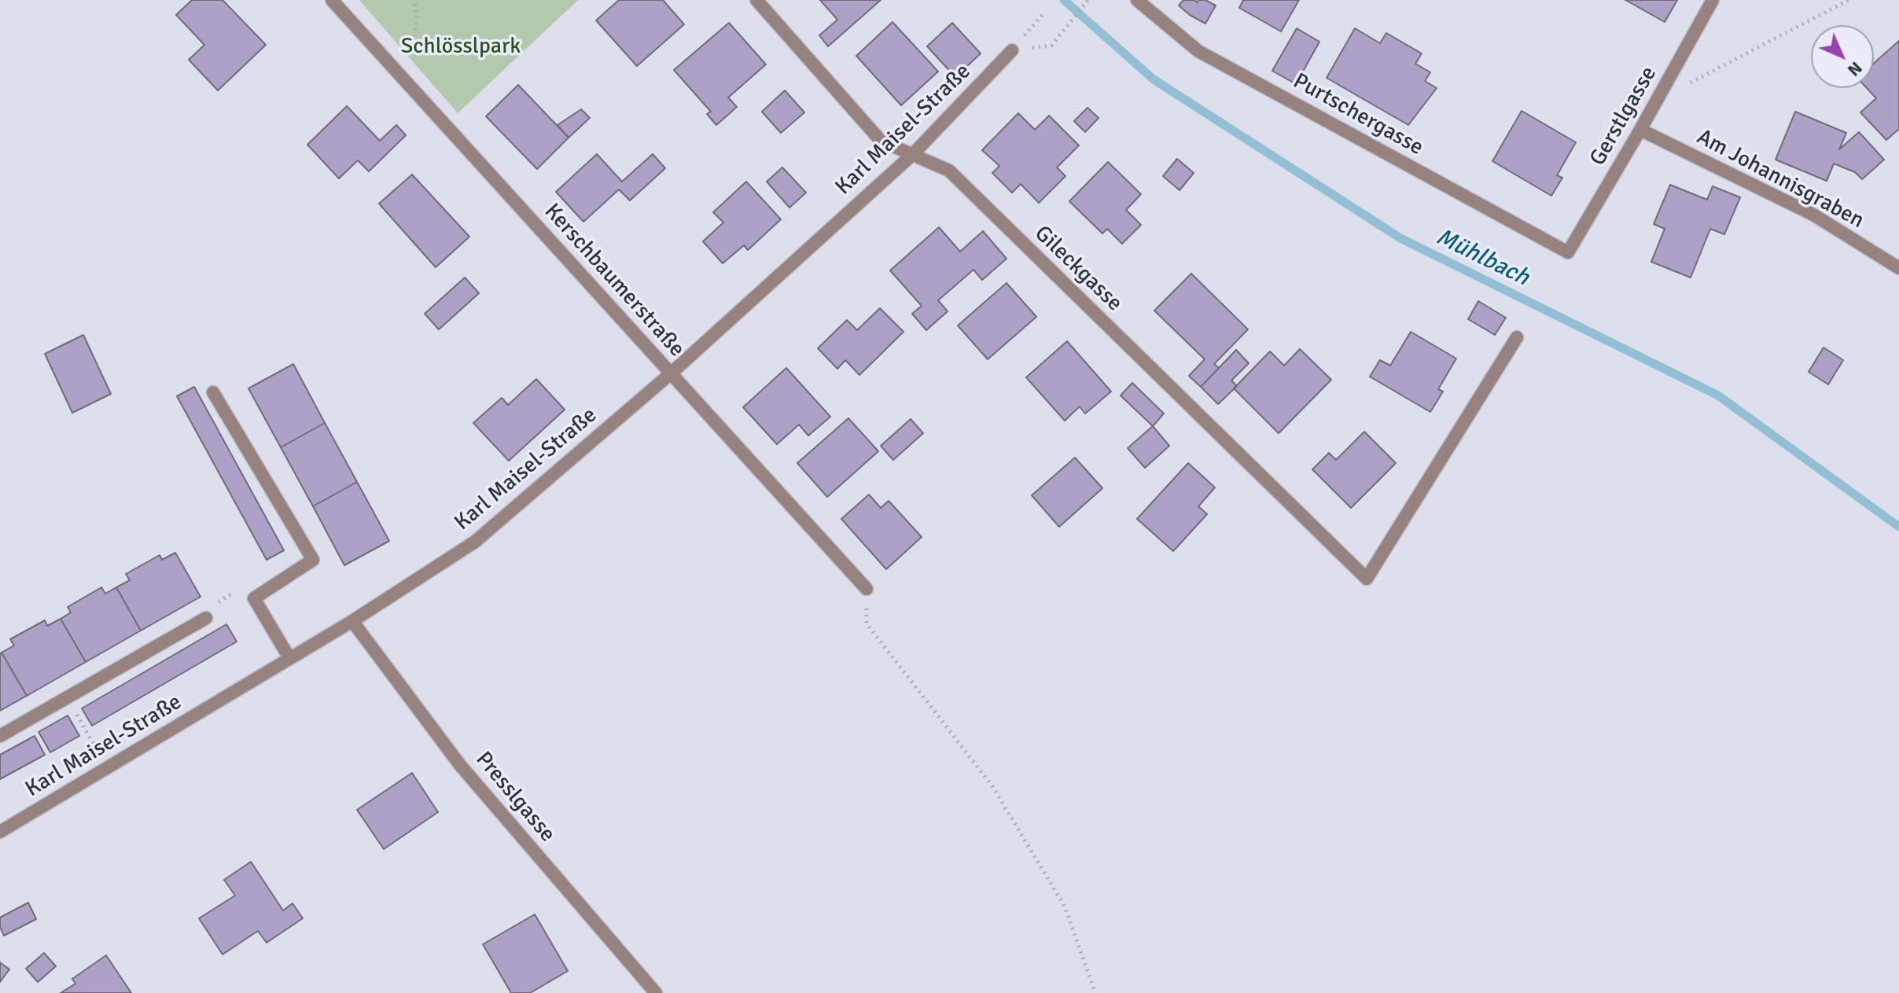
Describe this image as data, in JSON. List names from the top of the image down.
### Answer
{
  "streets": {
    "street": [
      "Purtschergasse",
      "Gerstlgasse",
      "Karl Maisel-Straße",
      "Am Johannisgraben",
      "Gileckgasse",
      "Kerschbaumerstraße",
      "Presslgasse"
    ]
  },
  "crossings": [
    ["Purtschergasse", "Gerstlgasse"],
    ["Gerstlgasse", "Am Johannisgraben"],
    ["Karl Maisel-Straße", "Gileckgasse"],
    ["Karl Maisel-Straße", "Kerschbaumerstraße"],
    ["Karl Maisel-Straße", "Presslgasse"]
  ],
  "water": ["Mühlbach"],
  "parks": ["Schlösslpark"],
  "north": "bottom right"
}
